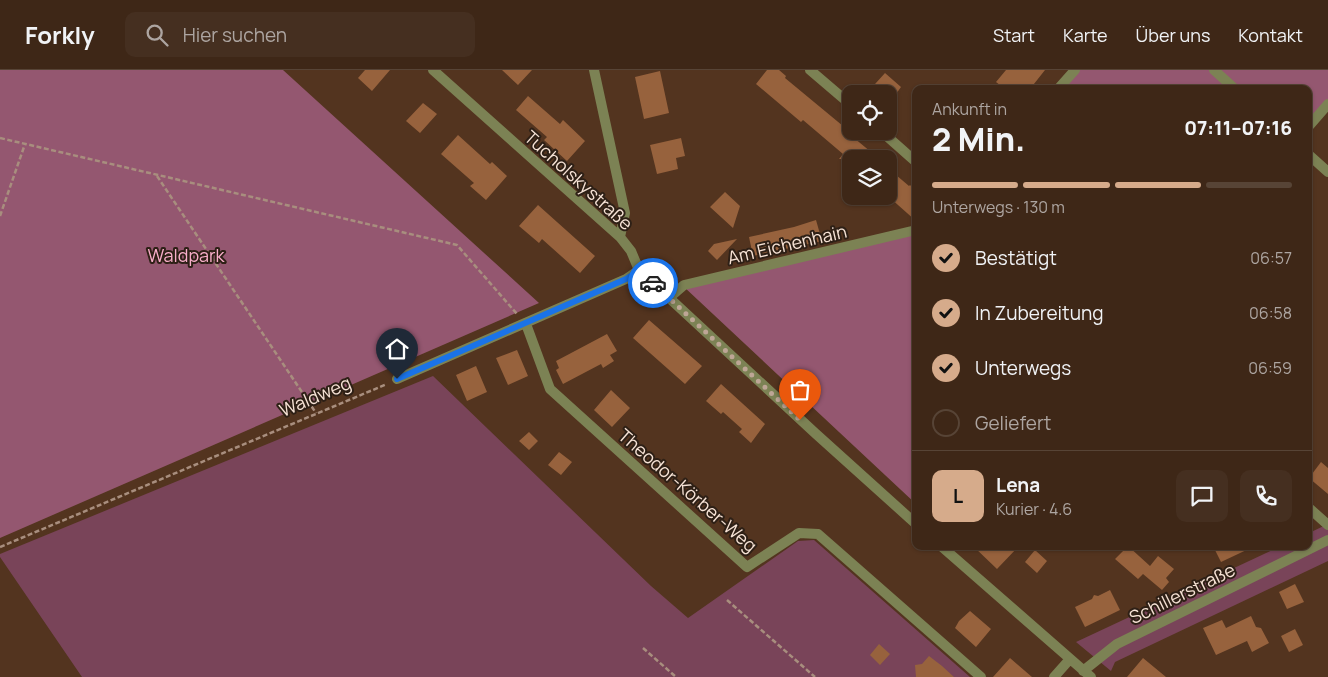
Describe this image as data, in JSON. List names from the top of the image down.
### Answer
{
  "streets": {
    "street": [
      "Tucholskystraße",
      "Am Eichenhain",
      "Theodor-Körber-Weg",
      "Schillerstraße"
    ],
    "path": ["Waldweg"]
  },
  "crossings": [
    ["Tucholskystraße", "Am Eichenhain"]
  ],
  "parks": ["Waldpark"],
  "page": {
    "header": "Forkly",
    "search": "Hier suchen",
    "nav": [
      "Start",
      "Karte",
      "Über uns",
      "Kontakt"
    ],
    "heading": ["2 Min.", "Ankunft in", "07:11–07:16"],
    "panel": ["Lena", "Kurier · 4.6"],
    "bar": "Unterwegs · 130 m",
    "list": [
      ["Bestätigt", "06:57"],
      ["In Zubereitung", "06:58"],
      ["Unterwegs", "06:59"],
      "Geliefert"
    ],
    "round": "L"
  }
}
